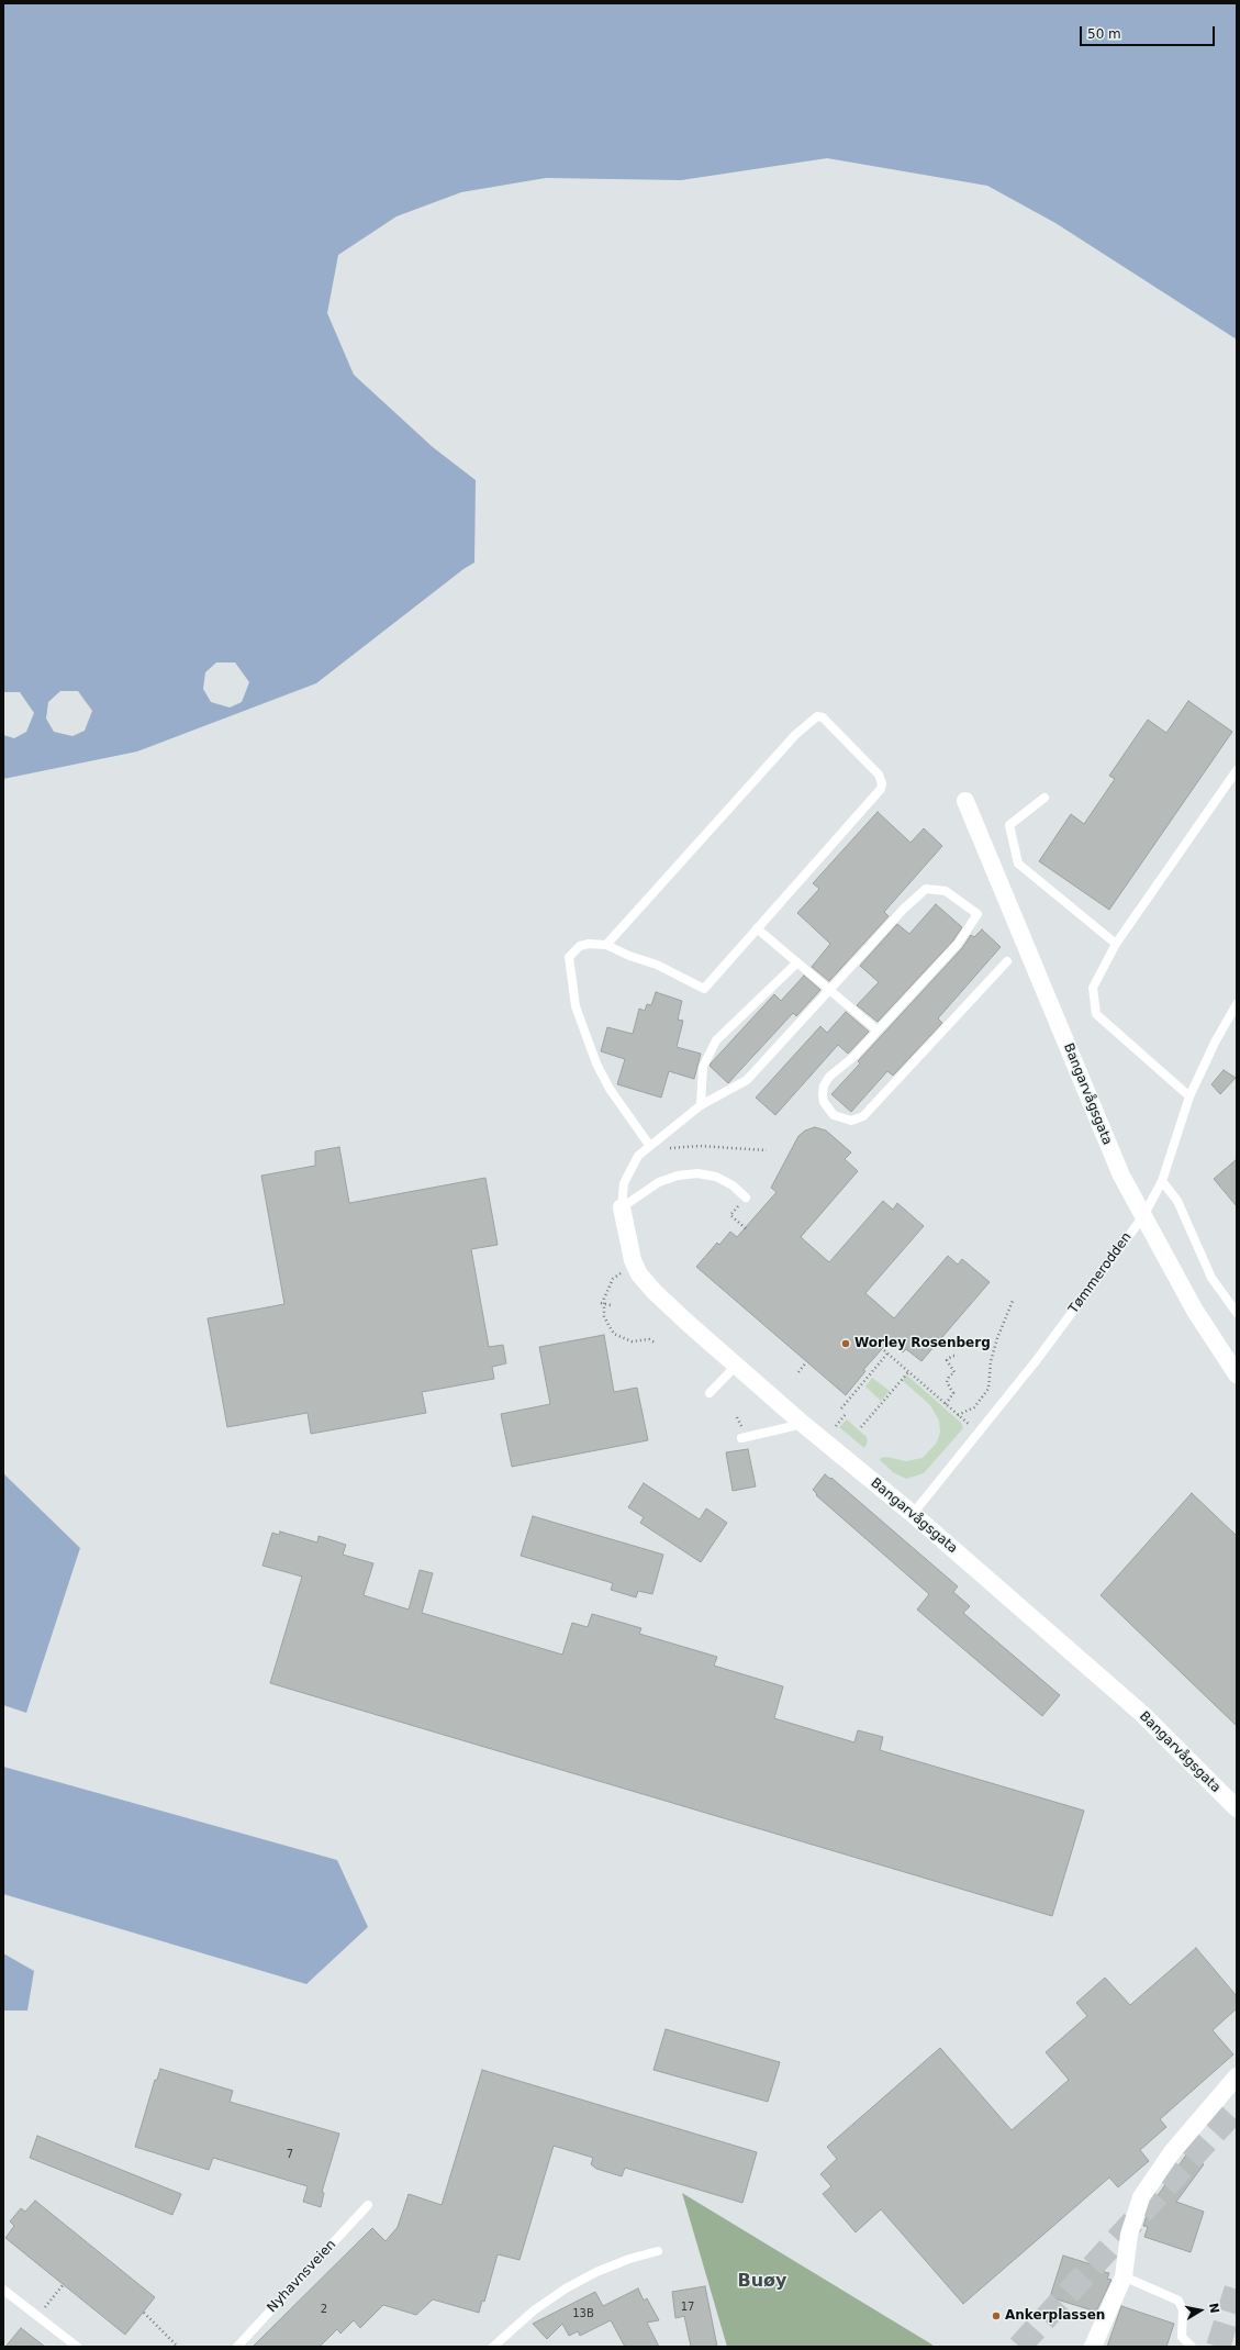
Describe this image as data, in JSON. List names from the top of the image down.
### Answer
{
  "streets": {
    "street": ["Bangarvågsgata"],
    "lane": ["Tømmerodden", "Nyhavnsveien"]
  },
  "crossings": [
    ["Bangarvågsgata", "Tømmerodden"]
  ],
  "districts": ["Buøy"],
  "places": ["Worley Rosenberg", "Ankerplassen"],
  "house_numbers": [
    "7",
    "17",
    "2",
    "13B"
  ],
  "scale_bar": "50 m",
  "north": "right"
}
